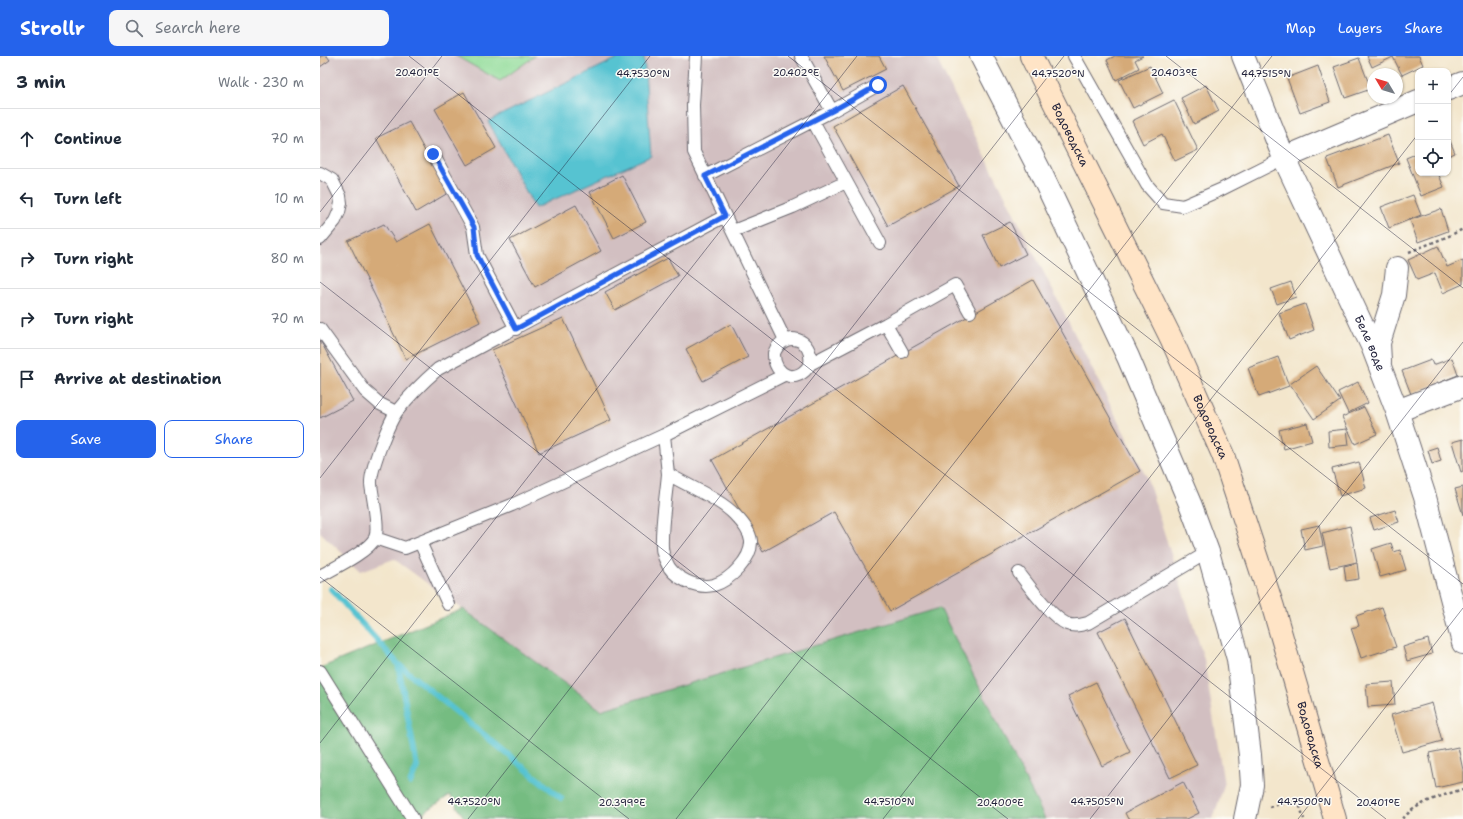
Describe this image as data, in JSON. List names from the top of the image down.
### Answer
{
  "streets": {
    "main road": ["Водоводска"],
    "street": ["Беле воде"]
  },
  "north": "top left",
  "page": {
    "header": "Strollr",
    "search": "Search here",
    "nav": ["Map", "Layers", "Share"],
    "heading": ["3 min", "Walk · 230 m"],
    "map_buttons": ["+", "−"],
    "list": [
      ["Continue", "70 m"],
      ["Turn left", "10 m"],
      ["Turn right", "80 m"],
      ["Turn right", "70 m"],
      "Arrive at destination"
    ],
    "buttons": ["Save", "Share"]
  },
  "coordinates": [
    "20.401°E",
    "20.402°E",
    "20.403°E",
    "44.7530°N",
    "44.7520°N",
    "44.7515°N",
    "44.7510°N",
    "44.7505°N",
    "44.7500°N",
    "20.399°E",
    "20.400°E"
  ]
}
